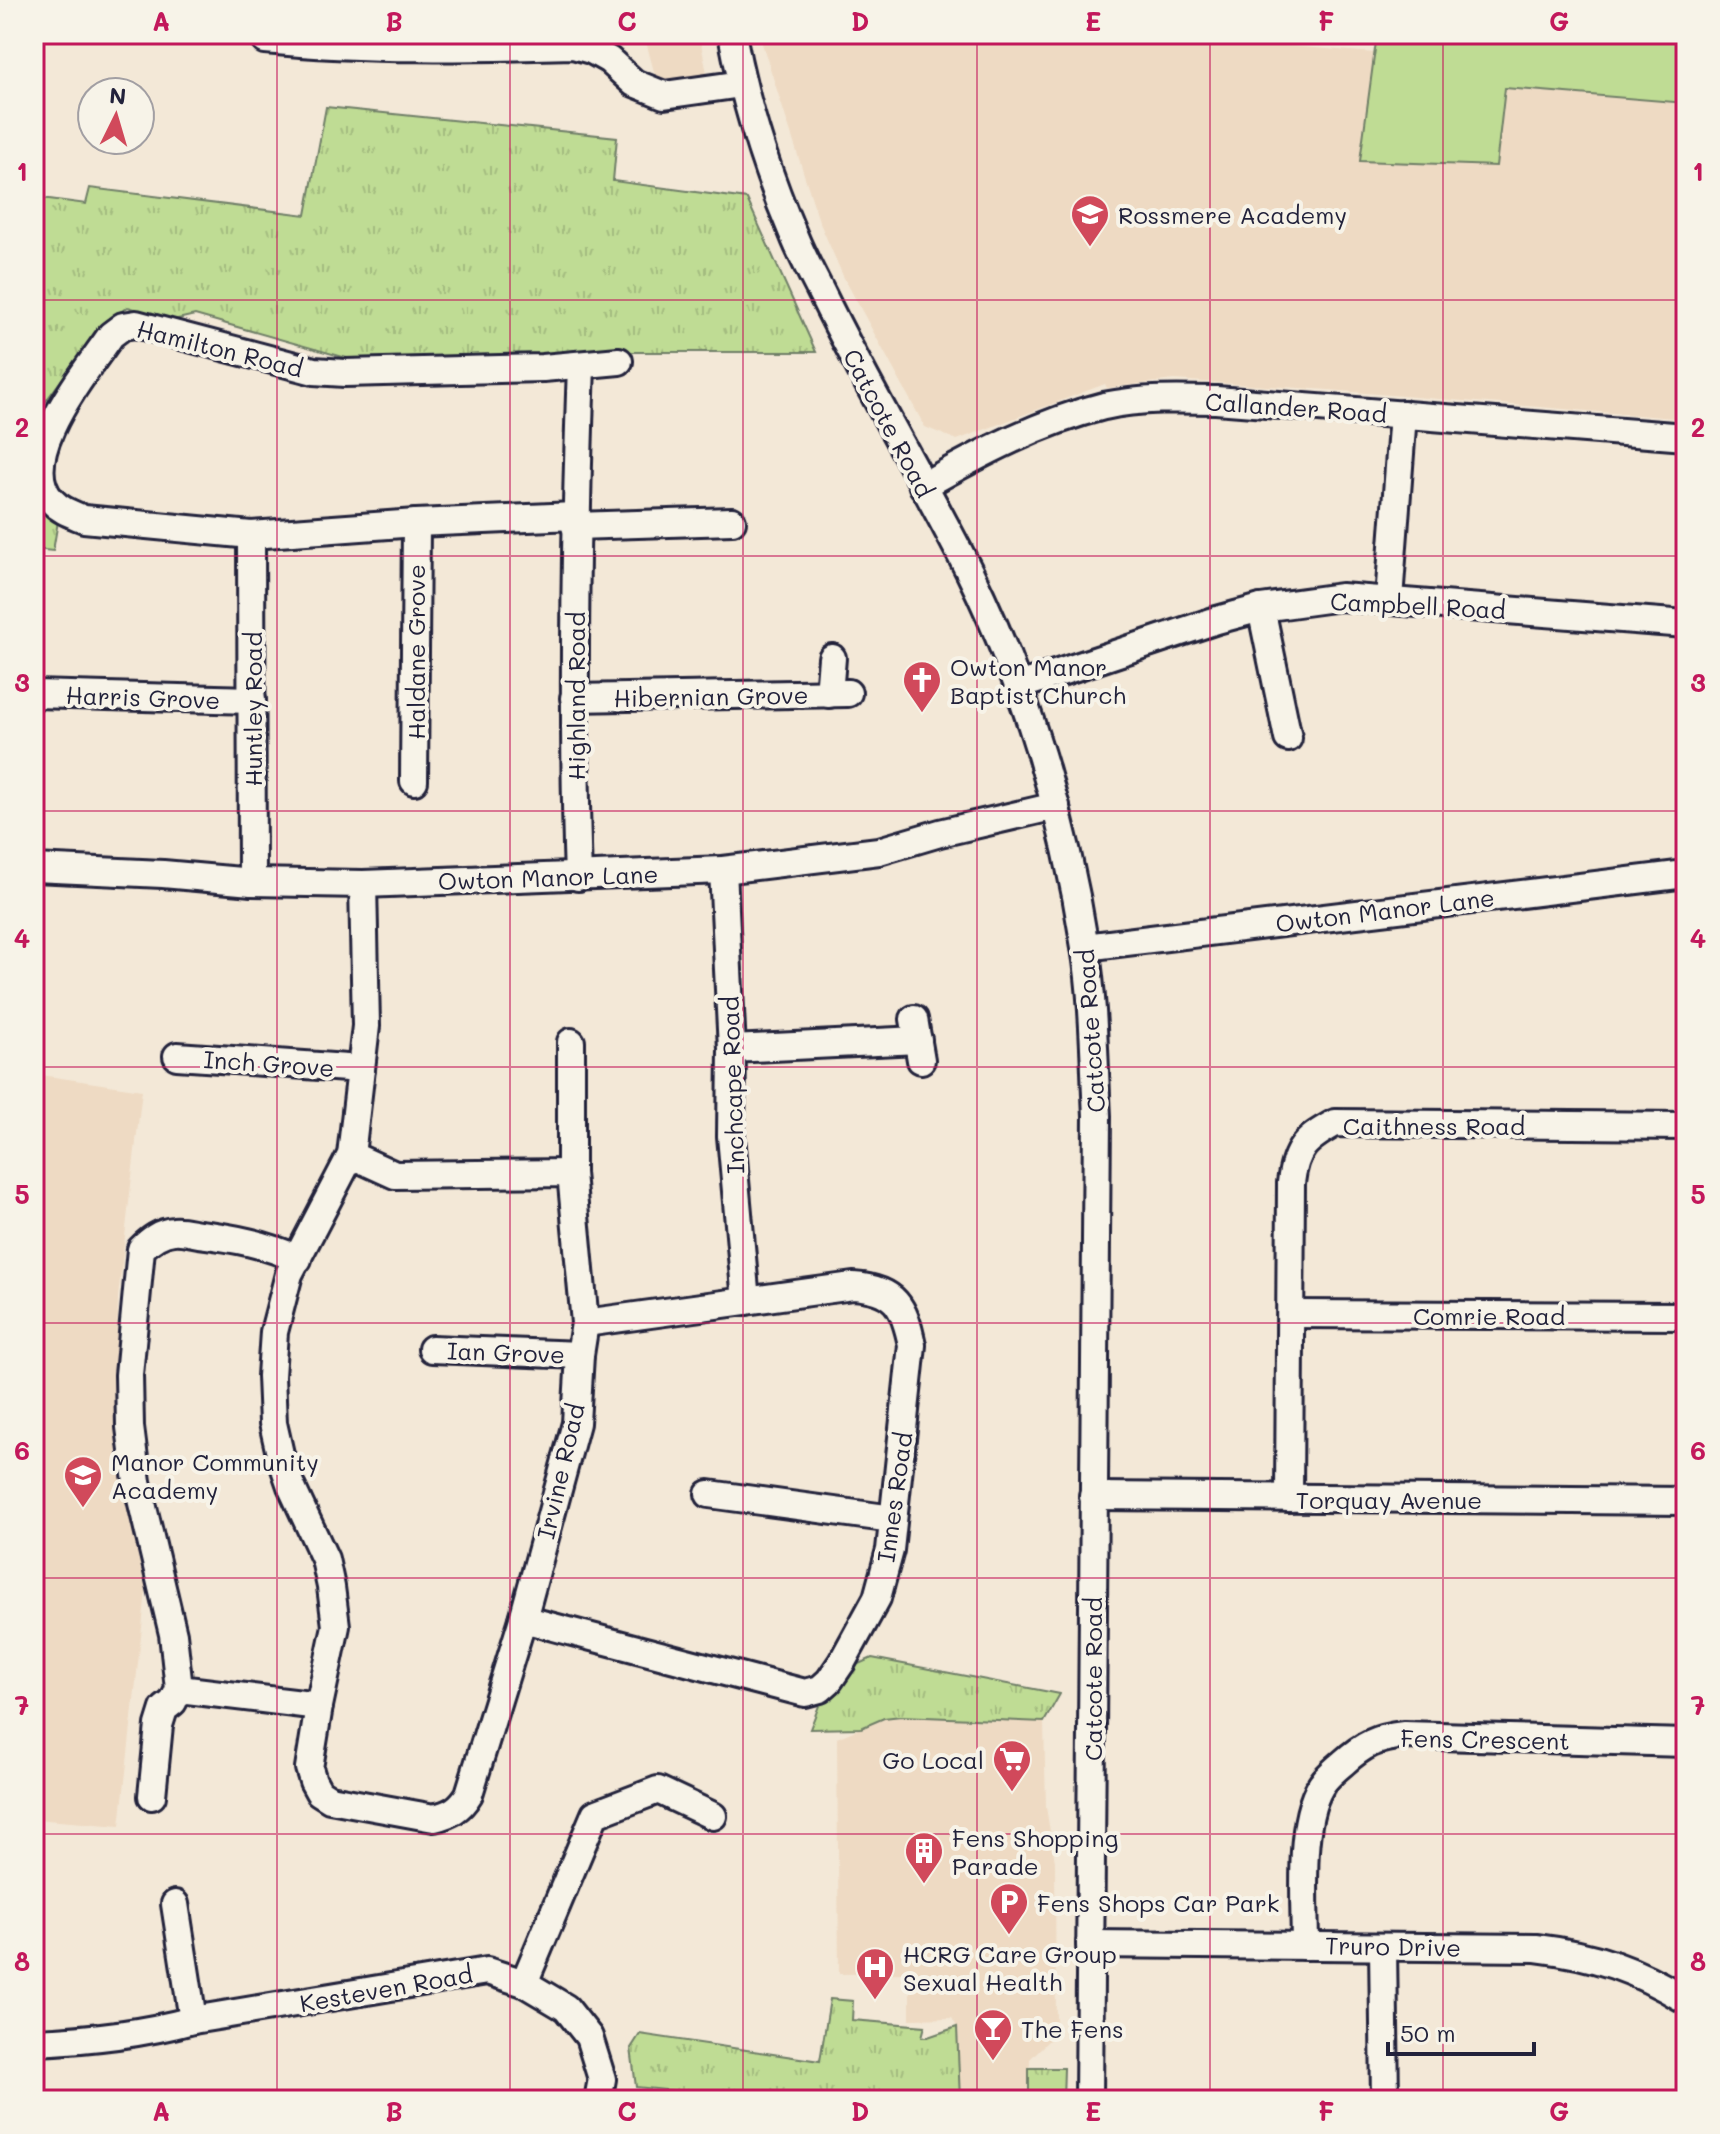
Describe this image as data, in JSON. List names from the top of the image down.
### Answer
{
  "streets": {
    "street": [
      "Hamilton Road",
      "Callander Road",
      "Catcote Road",
      "Campbell Road",
      "Haldane Grove",
      "Highland Road",
      "Hibernian Grove",
      "Harris Grove",
      "Huntley Road",
      "Owton Manor Lane",
      "Inch Grove",
      "Inchcape Road",
      "Caithness Road",
      "Comrie Road",
      "Ian Grove",
      "Irvine Road",
      "Innes Road",
      "Torquay Avenue",
      "Fens Crescent",
      "Truro Drive",
      "Kesteven Road"
    ]
  },
  "crossings": [
    ["Hamilton Road", "Haldane Grove"],
    ["Hamilton Road", "Highland Road"],
    ["Hamilton Road", "Huntley Road"],
    ["Callander Road", "Catcote Road"],
    ["Catcote Road", "Campbell Road"],
    ["Catcote Road", "Owton Manor Lane"],
    ["Catcote Road", "Torquay Avenue"],
    ["Catcote Road", "Truro Drive"],
    ["Highland Road", "Hibernian Grove"],
    ["Highland Road", "Owton Manor Lane"],
    ["Harris Grove", "Huntley Road"],
    ["Huntley Road", "Owton Manor Lane"],
    ["Owton Manor Lane", "Inchcape Road"],
    ["Inchcape Road", "Innes Road"],
    ["Caithness Road", "Comrie Road"],
    ["Caithness Road", "Torquay Avenue"],
    ["Ian Grove", "Irvine Road"],
    ["Irvine Road", "Innes Road"],
    ["Fens Crescent", "Truro Drive"]
  ],
  "places": {
    "school or university": ["Rossmere Academy", "Manor Community Academy"],
    "church": ["Owton Manor Baptist Church"],
    "supermarket": ["Go Local"],
    "building": ["Fens Shopping Parade"],
    "parking": ["Fens Shops Car Park"],
    "hospital": ["HCRG Care Group Sexual Health"],
    "bar": ["The Fens"]
  },
  "scale_bar": "50 m",
  "north": "top",
  "grid": {
    "columns": [
      "A",
      "B",
      "C",
      "D",
      "E",
      "F",
      "G"
    ],
    "rows": [
      "1",
      "2",
      "3",
      "4",
      "5",
      "6",
      "7",
      "8"
    ]
  }
}
